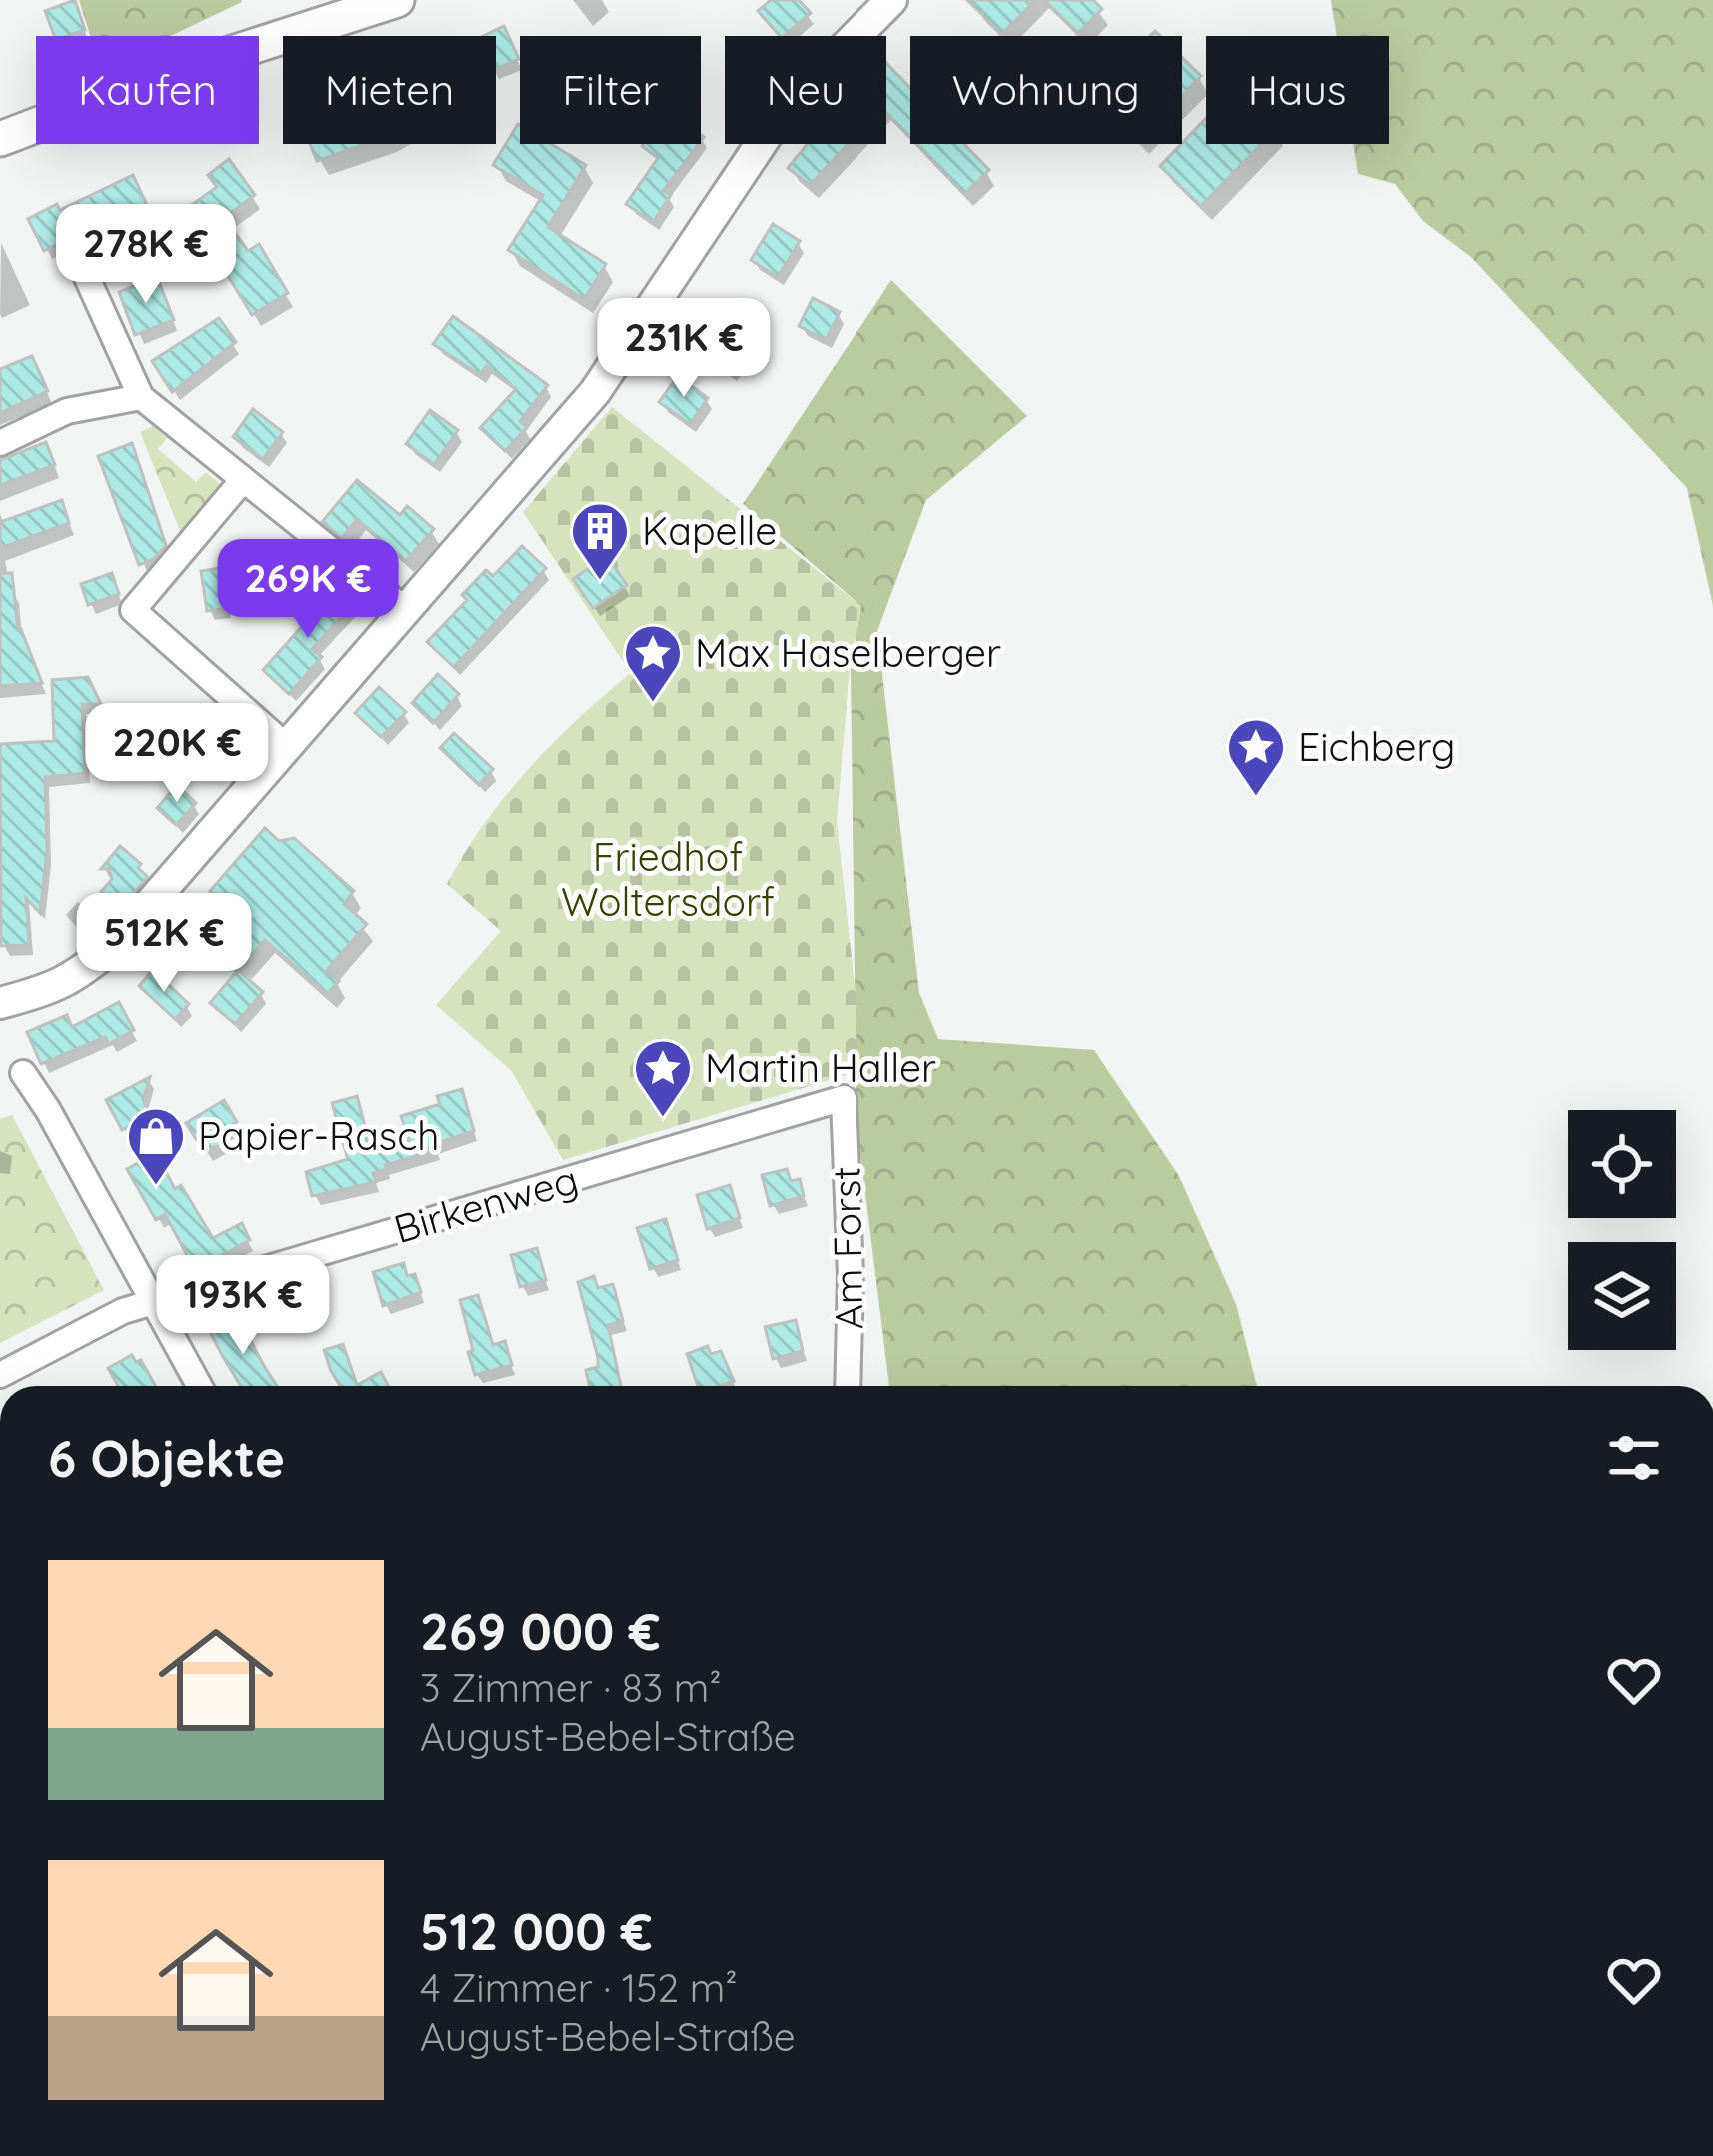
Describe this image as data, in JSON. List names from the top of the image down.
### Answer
{
  "streets": {
    "street": ["Birkenweg", "Am Forst"]
  },
  "crossings": [
    ["Birkenweg", "Am Forst"]
  ],
  "parks": ["Friedhof Woltersdorf"],
  "places": {
    "building": ["Kapelle"],
    "place": ["Max Haselberger", "Eichberg", "Martin Haller"],
    "shop": ["Papier-Rasch"]
  },
  "page": {
    "chip": [
      "Kaufen",
      "Mieten",
      "Filter",
      "Neu",
      "Wohnung",
      "Haus"
    ],
    "price": [
      "278K €",
      "231K €",
      "269K €",
      "220K €",
      "512K €",
      "193K €"
    ],
    "heading": "6 Objekte",
    "list": [
      {
        "name": "269 000 €",
        "note": "3 Zimmer · 83 m² · August-Bebel-Straße"
      },
      {
        "name": "512 000 €",
        "note": "4 Zimmer · 152 m² · August-Bebel-Straße"
      }
    ]
  }
}
